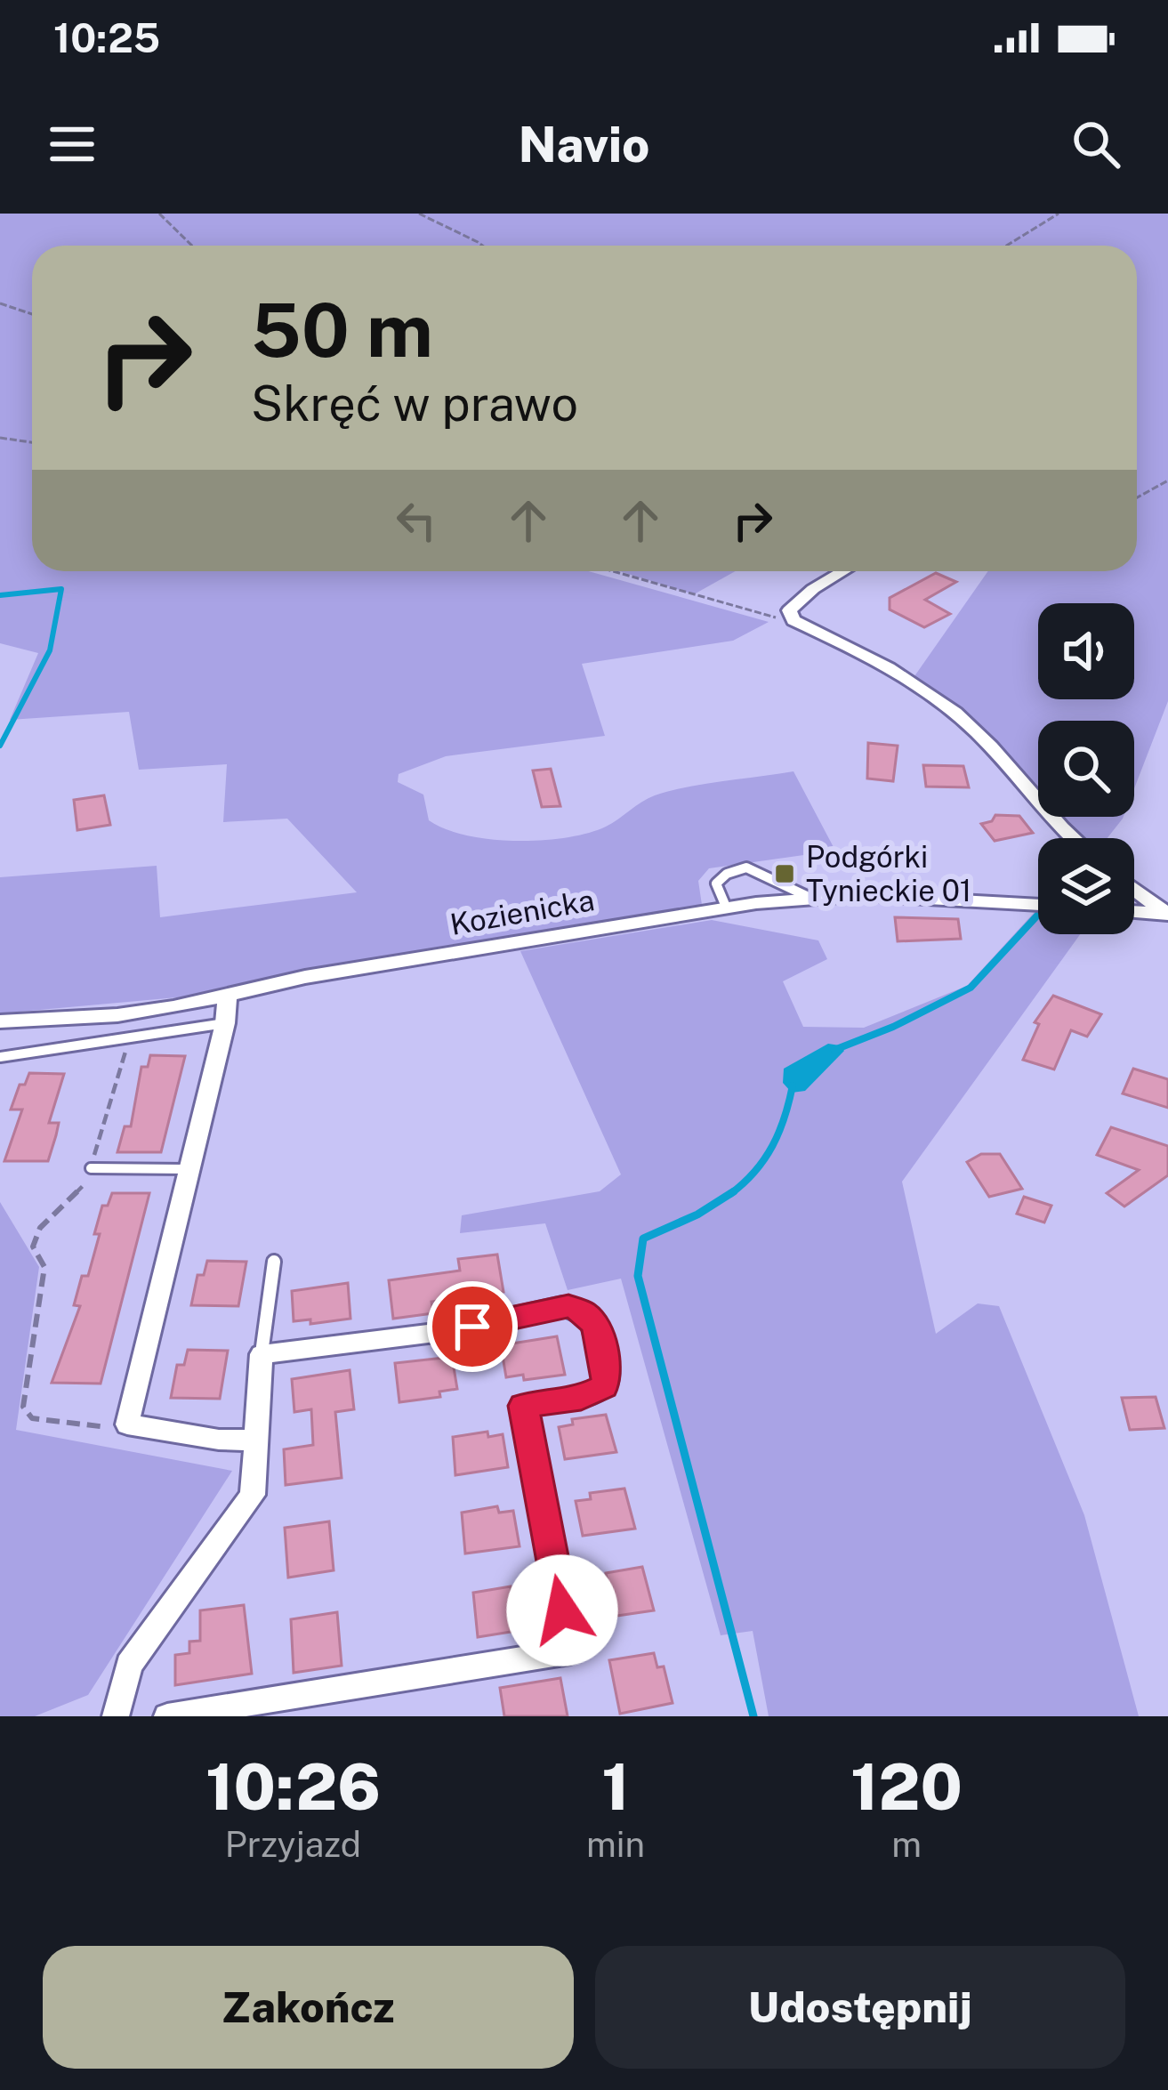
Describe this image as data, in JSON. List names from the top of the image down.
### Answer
{
  "streets": {
    "street": ["Kozienicka"]
  },
  "places": {
    "transit": ["Podgórki Tynieckie 01"]
  },
  "page": {
    "status": "10:25",
    "header": "Navio",
    "turn": ["50 m", "Skręć w prawo"],
    "eta": [
      "10:26",
      "Przyjazd",
      "1",
      "min",
      "120",
      "m"
    ],
    "buttons": ["Zakończ", "Udostępnij"]
  }
}
